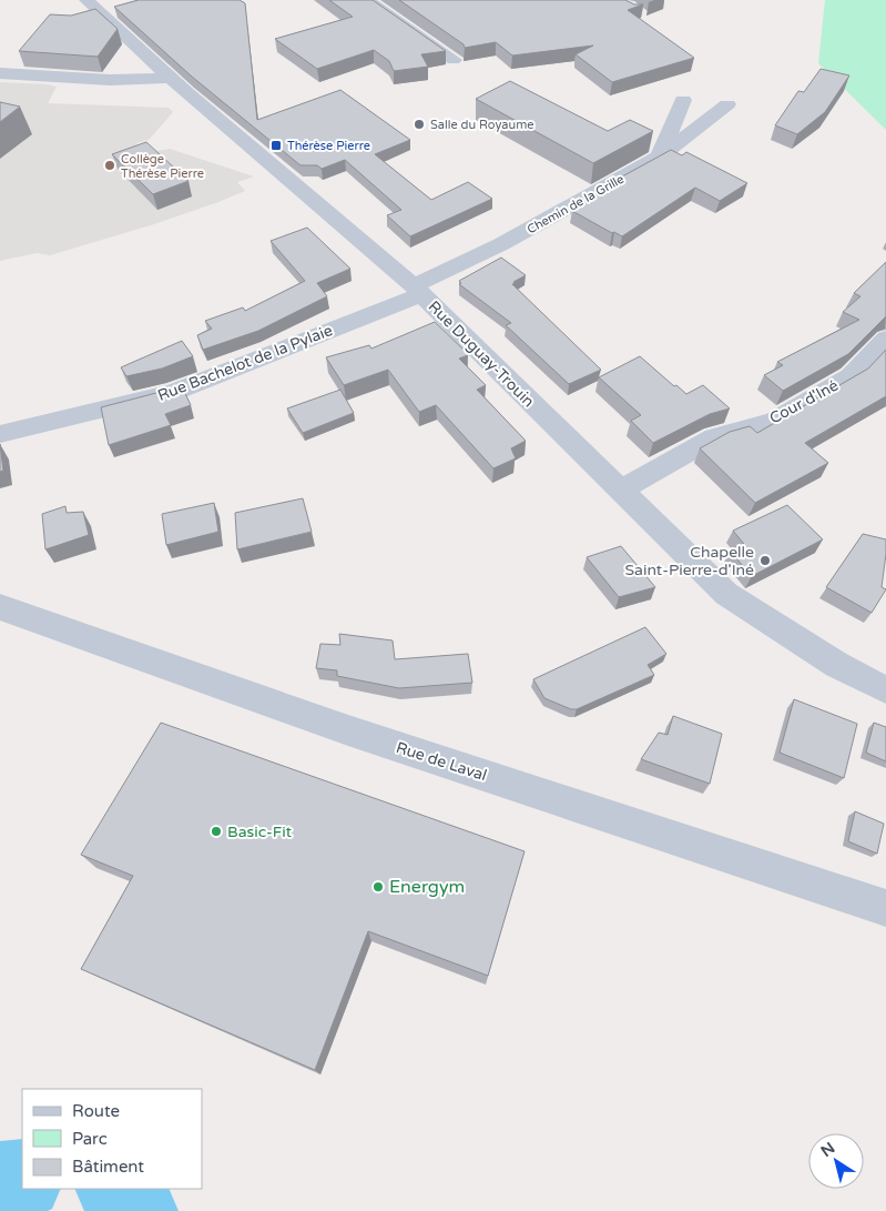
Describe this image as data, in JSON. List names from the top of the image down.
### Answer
{
  "streets": {
    "street": [
      "Chemin de la Grille",
      "Rue Duguay-Trouin",
      "Rue Bachelot de la Pylaie",
      "Cour d'Iné",
      "Rue de Laval"
    ]
  },
  "crossings": [
    ["Chemin de la Grille", "Rue Duguay-Trouin"],
    ["Chemin de la Grille", "Rue Bachelot de la Pylaie"],
    ["Rue Duguay-Trouin", "Rue Bachelot de la Pylaie"],
    ["Rue Duguay-Trouin", "Cour d'Iné"]
  ],
  "places": {
    "other": [
      "Salle du Royaume",
      "Collège Thérèse Pierre",
      "Chapelle Saint-Pierre-d'Iné",
      "Basic-Fit",
      "Energym"
    ],
    "transit": ["Thérèse Pierre"]
  },
  "legend": ["Route", "Parc", "Bâtiment"],
  "north": "top left"
}
